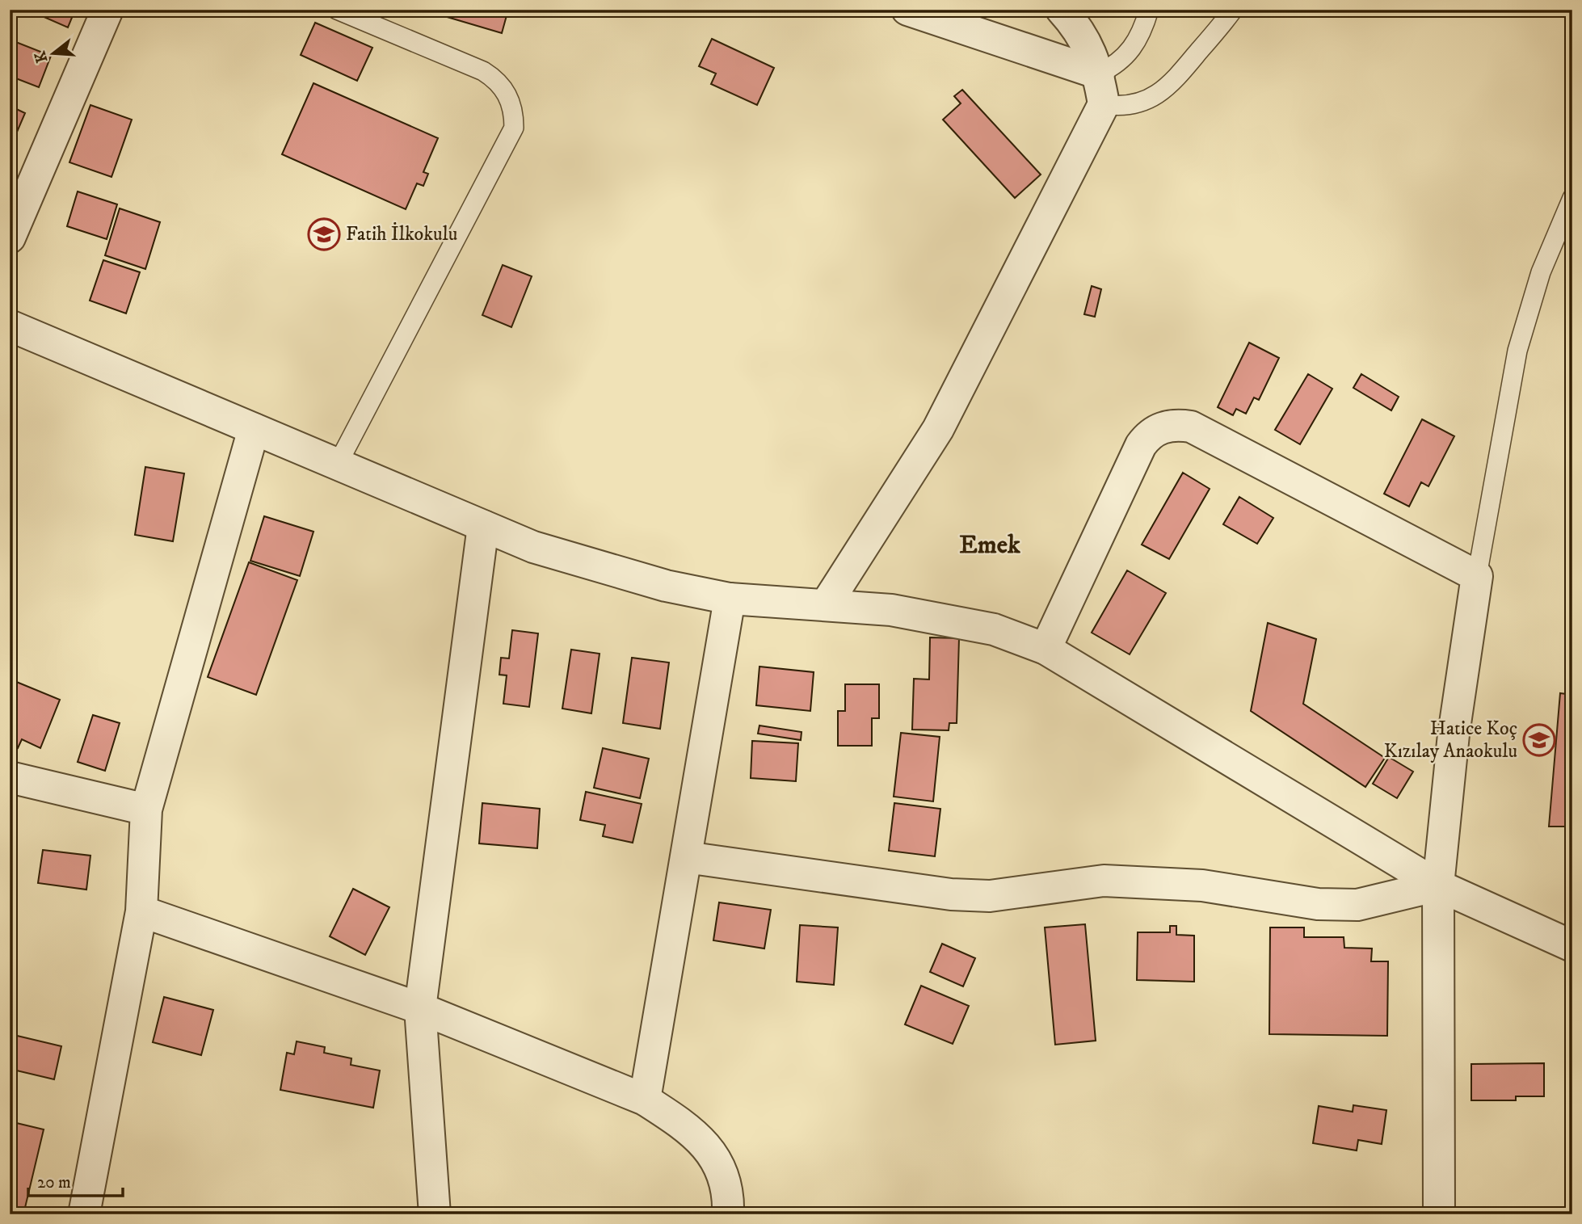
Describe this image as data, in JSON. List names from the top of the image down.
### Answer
{
  "districts": ["Emek"],
  "places": {
    "school or university": ["Fatih İlkokulu", "Hatice Koç Kızılay Anaokulu"]
  },
  "scale_bar": "20 m",
  "north": "left"
}
